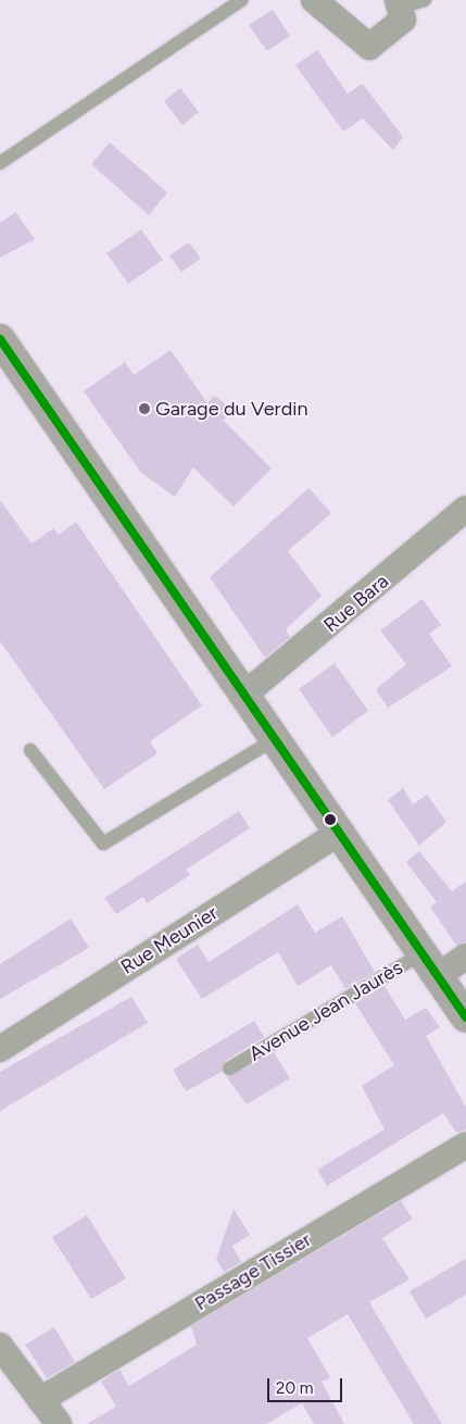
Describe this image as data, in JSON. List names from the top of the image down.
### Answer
{
  "streets": {
    "main road": ["Avenue Jean Jaurès"],
    "street": ["Rue Bara", "Rue Meunier", "Passage Tissier"]
  },
  "crossings": [
    ["Rue Bara", "Avenue Jean Jaurès"],
    ["Rue Meunier", "Avenue Jean Jaurès"]
  ],
  "places": ["Garage du Verdin"],
  "scale_bar": "20 m"
}
